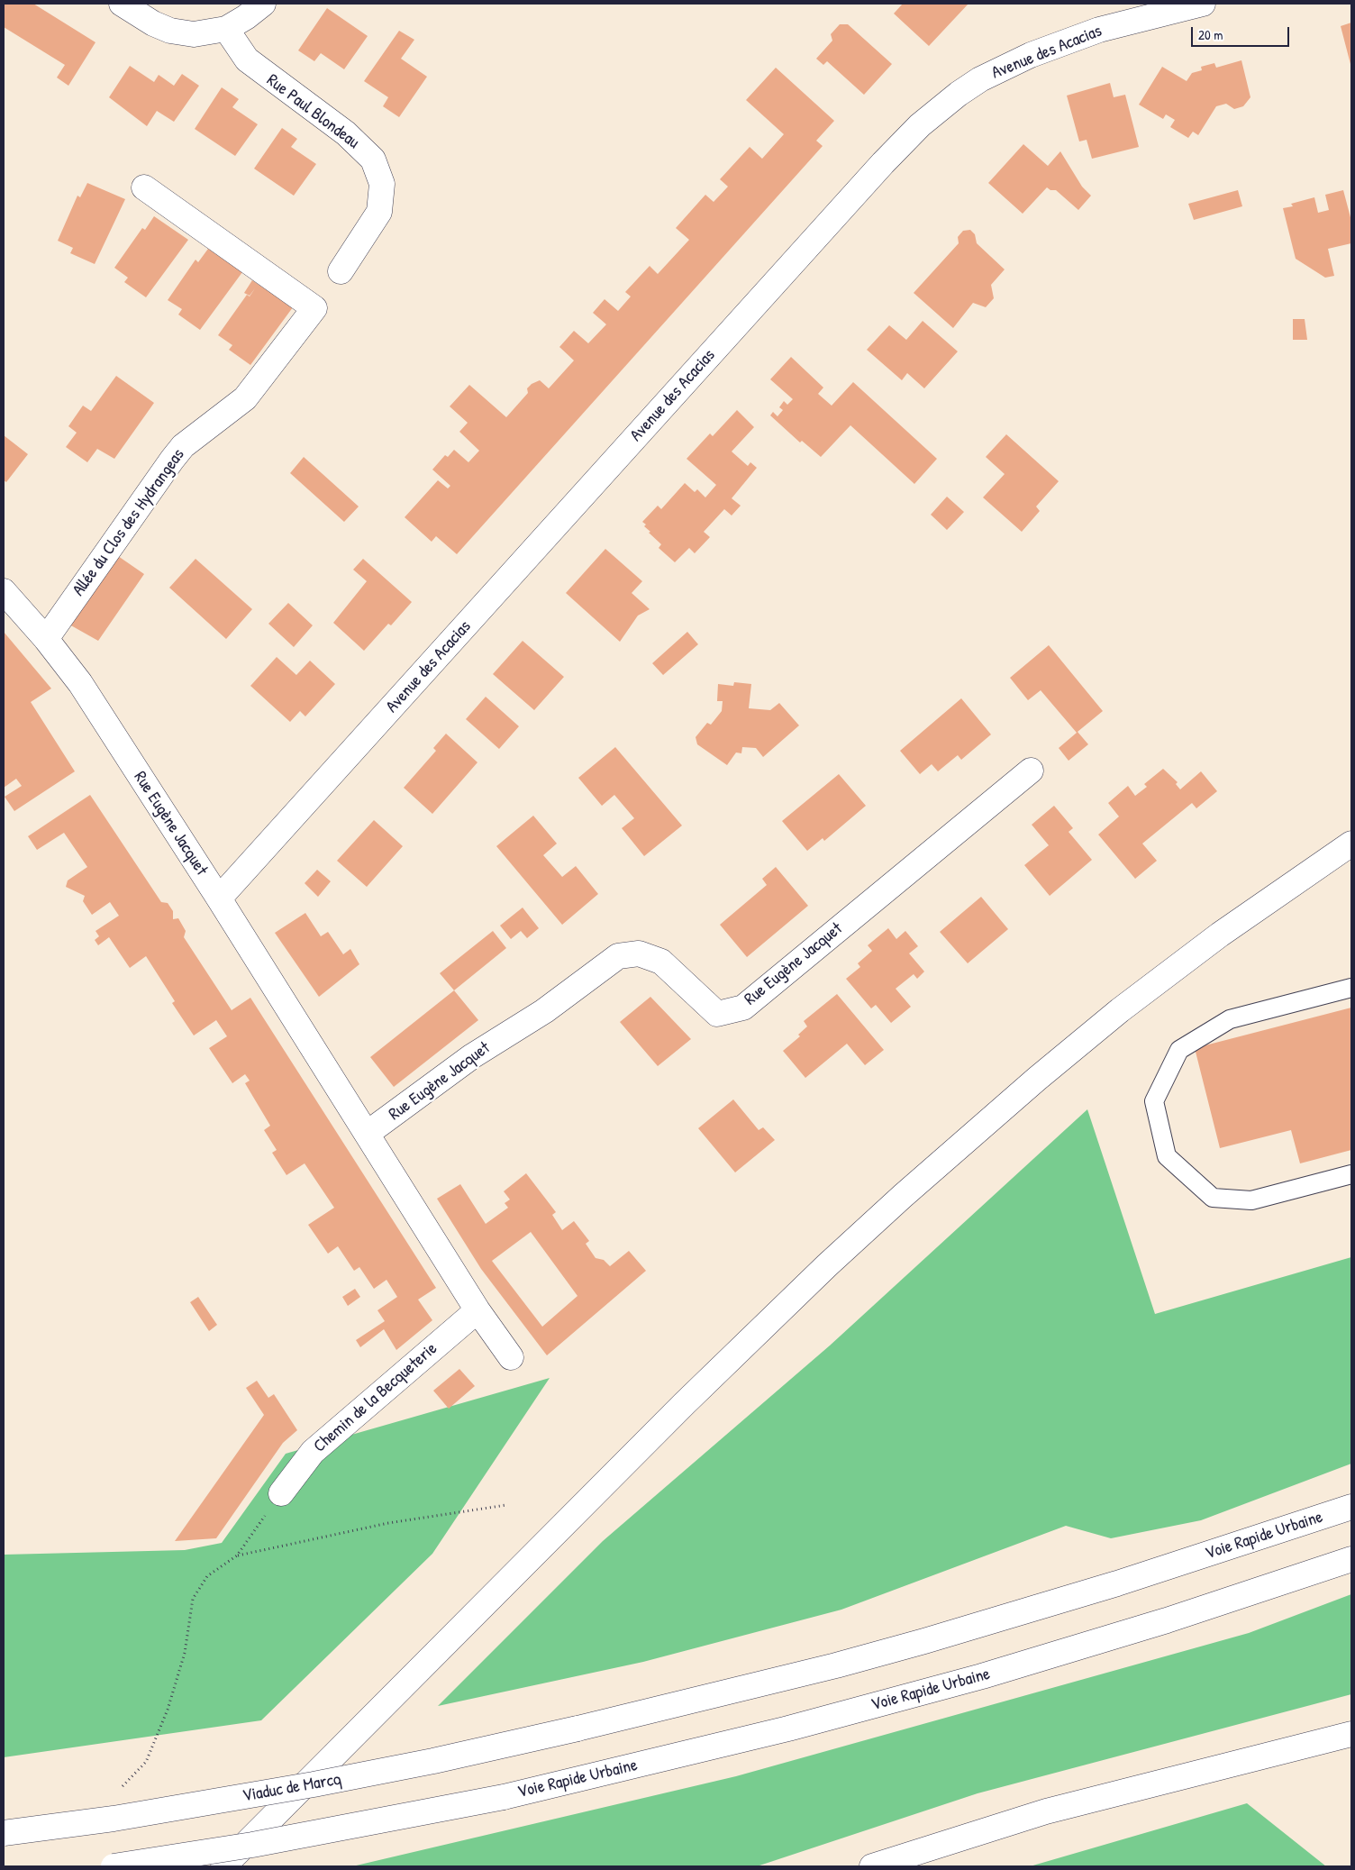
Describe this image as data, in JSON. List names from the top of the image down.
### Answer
{
  "streets": {
    "main road": [
      "Avenue des Acacias",
      "Rue Paul Blondeau",
      "Allée du Clos des Hydrangeas",
      "Rue Eugène Jacquet",
      "Chemin de la Becqueterie",
      "Voie Rapide Urbaine",
      "Viaduc de Marcq"
    ]
  },
  "crossings": [
    ["Avenue des Acacias", "Rue Eugène Jacquet"],
    ["Allée du Clos des Hydrangeas", "Rue Eugène Jacquet"],
    ["Rue Eugène Jacquet", "Chemin de la Becqueterie"],
    ["Voie Rapide Urbaine", "Viaduc de Marcq"]
  ],
  "scale_bar": "20 m"
}
